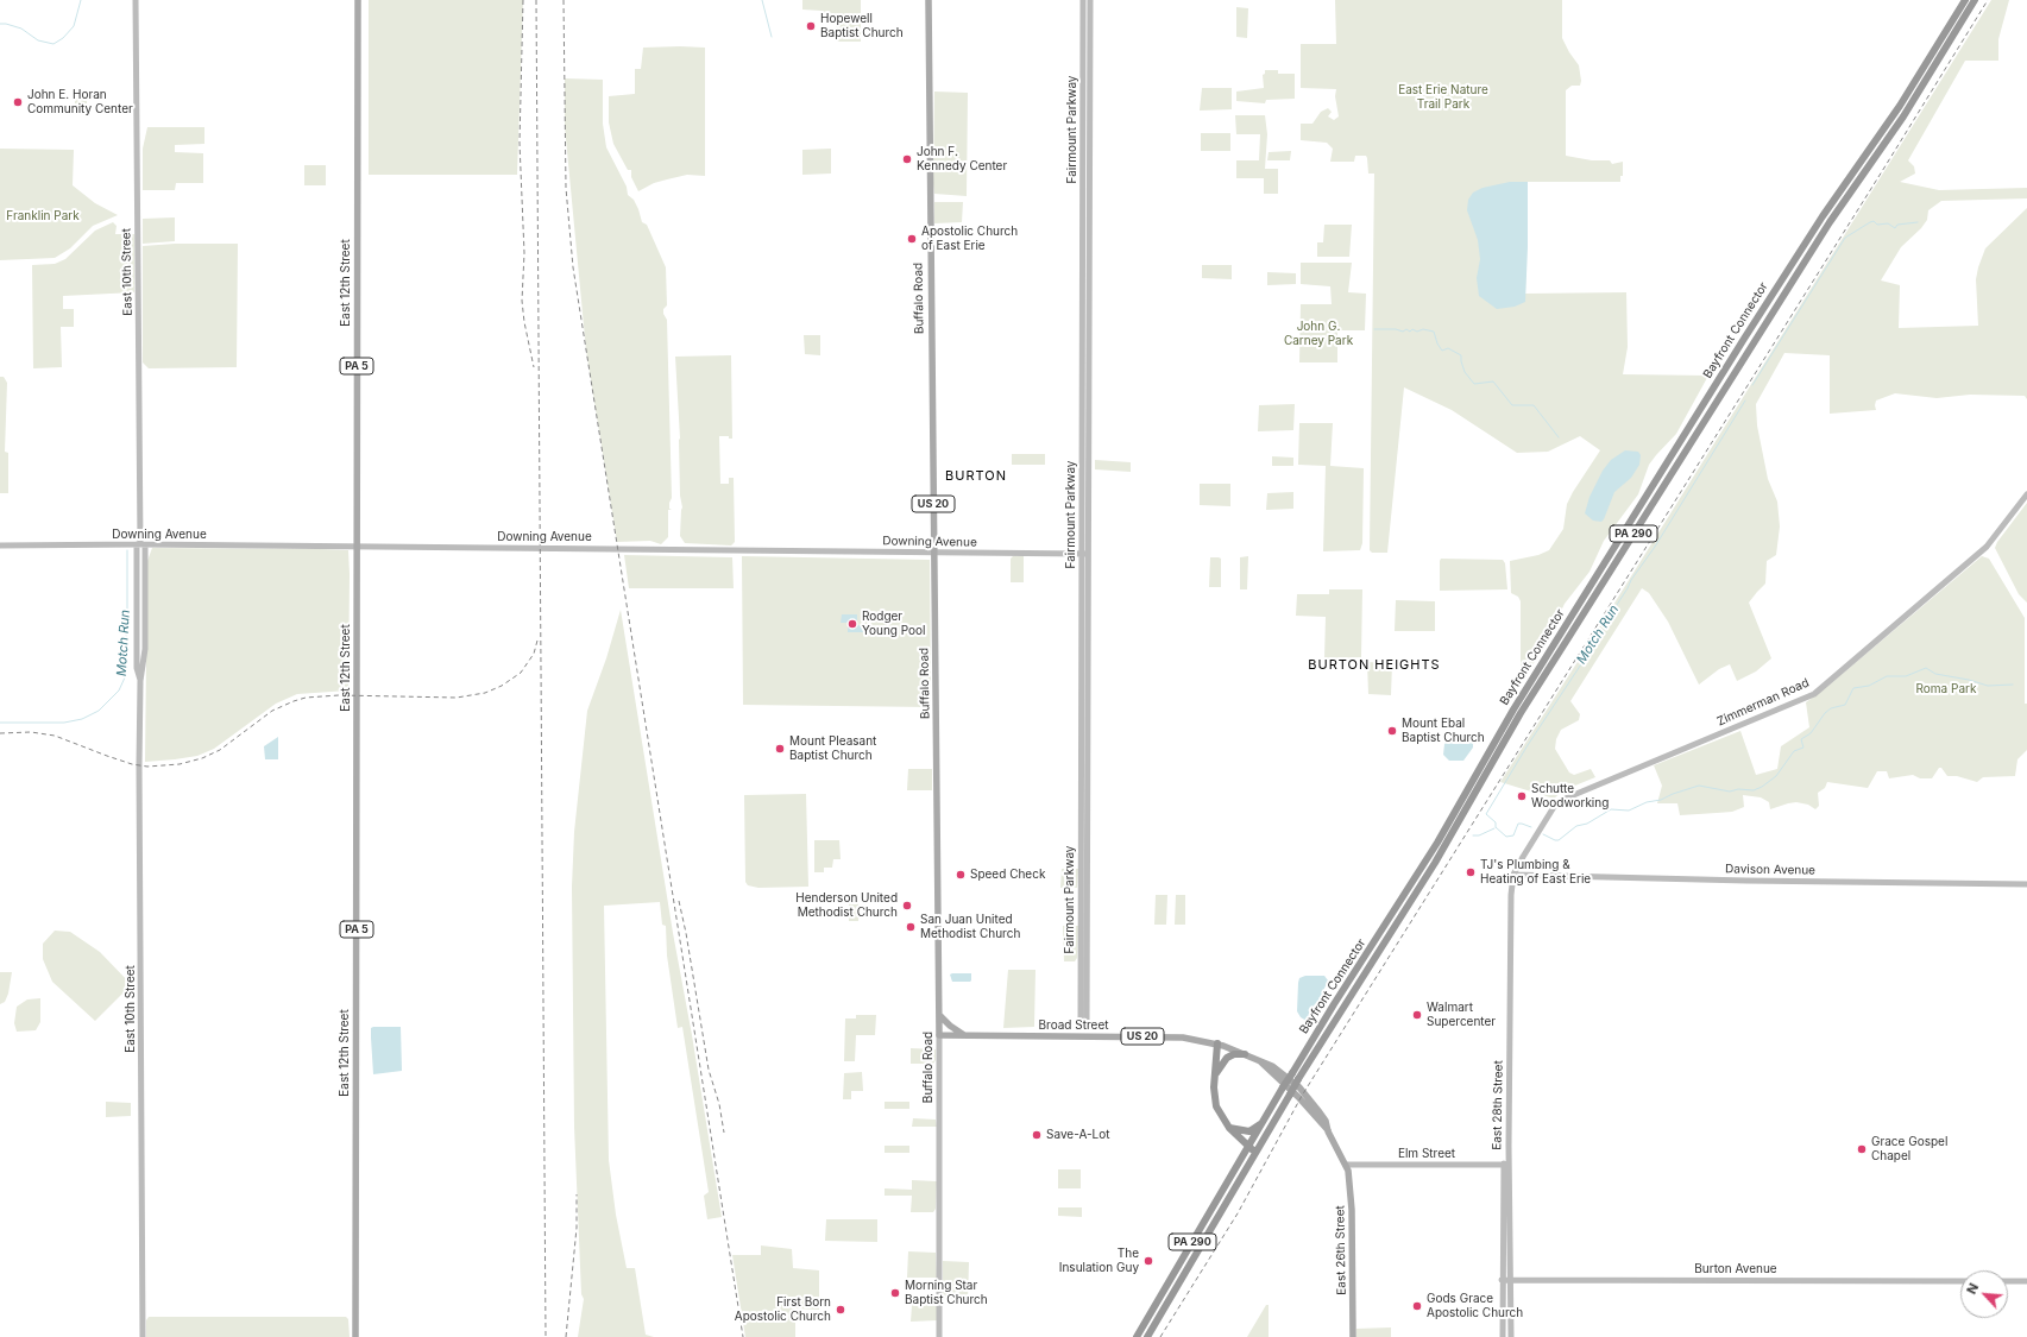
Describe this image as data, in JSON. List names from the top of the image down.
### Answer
{
  "streets": {
    "highway": ["Bayfront Connector", "PA 290"],
    "main road": [
      "East 12th Street",
      "Buffalo Road",
      "PA 5",
      "US 20",
      "Broad Street",
      "East 26th Street"
    ],
    "street": [
      "Fairmount Parkway",
      "East 10th Street",
      "Downing Avenue",
      "Zimmerman Road",
      "Davison Avenue",
      "East 28th Street",
      "Elm Street",
      "Burton Avenue"
    ]
  },
  "crossings": [
    ["Fairmount Parkway", "Downing Avenue"],
    ["Fairmount Parkway", "Broad Street"],
    ["East 10th Street", "Downing Avenue"],
    ["East 12th Street", "Downing Avenue"],
    ["Buffalo Road", "Downing Avenue"],
    ["Buffalo Road", "Broad Street"],
    ["Zimmerman Road", "Davison Avenue"],
    ["Zimmerman Road", "East 28th Street"],
    ["Davison Avenue", "East 28th Street"],
    ["Broad Street", "Elm Street"],
    ["Broad Street", "East 26th Street"],
    ["East 28th Street", "Elm Street"],
    ["East 28th Street", "Burton Avenue"],
    ["Elm Street", "East 26th Street"]
  ],
  "districts": ["BURTON", "BURTON HEIGHTS"],
  "water": ["Motch Run"],
  "parks": [
    "East Erie Nature Trail Park",
    "Franklin Park",
    "John G. Carney Park",
    "Roma Park"
  ],
  "places": [
    "Hopewell Baptist Church",
    "John E. Horan Community Center",
    "John F. Kennedy Center",
    "Apostolic Church of East Erie",
    "Rodger Young Pool",
    "Mount Ebal Baptist Church",
    "Mount Pleasant Baptist Church",
    "Schutte Woodworking",
    "TJ's Plumbing & Heating of East Erie",
    "Speed Check",
    "Henderson United Methodist Church",
    "San Juan United Methodist Church",
    "Walmart Supercenter",
    "Save-A-Lot",
    "Grace Gospel Chapel",
    "The Insulation Guy",
    "Morning Star Baptist Church",
    "Gods Grace Apostolic Church",
    "First Born Apostolic Church"
  ],
  "north": "top left"
}
